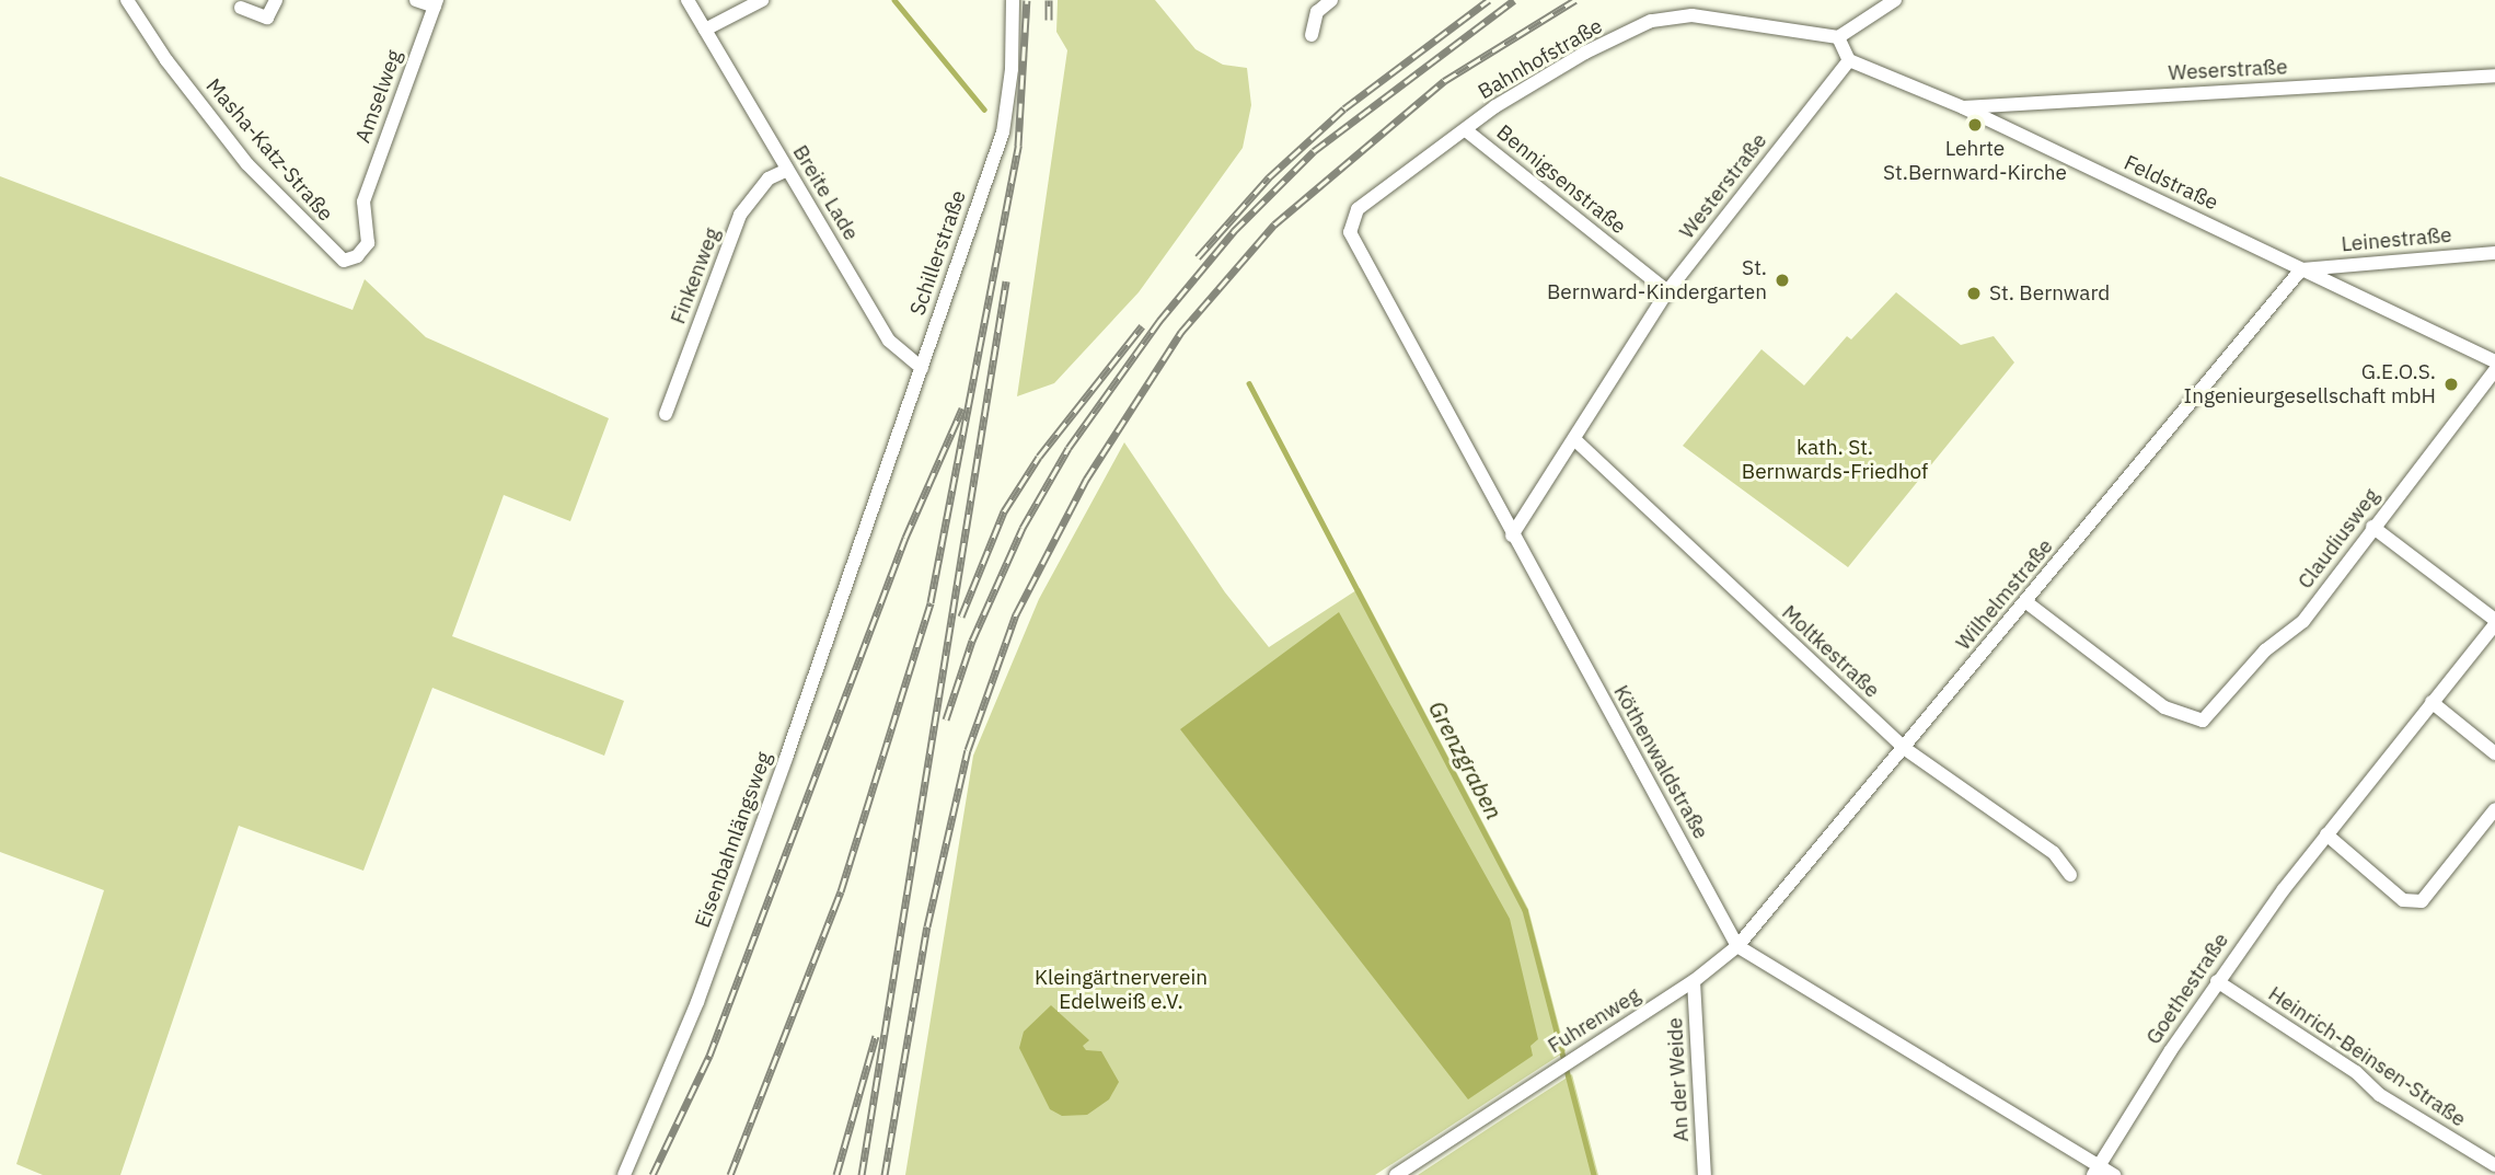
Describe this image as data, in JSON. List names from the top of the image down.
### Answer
{
  "streets": {
    "street": [
      "Bahnhofstraße",
      "Weserstraße",
      "Amselweg",
      "Masha-Katz-Straße",
      "Bennigsenstraße",
      "Feldstraße",
      "Westerstraße",
      "Breite Lade",
      "Leinestraße",
      "Schillerstraße",
      "Finkenweg",
      "Claudiusweg",
      "Wilhelmstraße",
      "Moltkestraße",
      "Köthenwaldstraße",
      "Eisenbahnlängsweg",
      "Goethestraße",
      "Fuhrenweg",
      "Heinrich-Beinsen-Straße",
      "An der Weide"
    ]
  },
  "crossings": [
    ["Bahnhofstraße", "Bennigsenstraße"],
    ["Bahnhofstraße", "Köthenwaldstraße"],
    ["Weserstraße", "Feldstraße"],
    ["Amselweg", "Masha-Katz-Straße"],
    ["Bennigsenstraße", "Westerstraße"],
    ["Feldstraße", "Westerstraße"],
    ["Feldstraße", "Leinestraße"],
    ["Feldstraße", "Wilhelmstraße"],
    ["Westerstraße", "Moltkestraße"],
    ["Westerstraße", "Köthenwaldstraße"],
    ["Breite Lade", "Schillerstraße"],
    ["Breite Lade", "Finkenweg"],
    ["Leinestraße", "Wilhelmstraße"],
    ["Schillerstraße", "Eisenbahnlängsweg"],
    ["Claudiusweg", "Wilhelmstraße"],
    ["Wilhelmstraße", "Moltkestraße"],
    ["Wilhelmstraße", "Köthenwaldstraße"],
    ["Wilhelmstraße", "Fuhrenweg"],
    ["Köthenwaldstraße", "Goethestraße"],
    ["Köthenwaldstraße", "Fuhrenweg"],
    ["Goethestraße", "Heinrich-Beinsen-Straße"],
    ["Fuhrenweg", "An der Weide"]
  ],
  "water": ["Grenzgraben"],
  "parks": ["kath. St. Bernwards-Friedhof", "Kleingärtnerverein Edelweiß e.V."],
  "places": [
    "Lehrte St.Bernward-Kirche",
    "St. Bernward-Kindergarten",
    "St. Bernward",
    "G.E.O.S. Ingenieurgesellschaft mbH"
  ]
}
